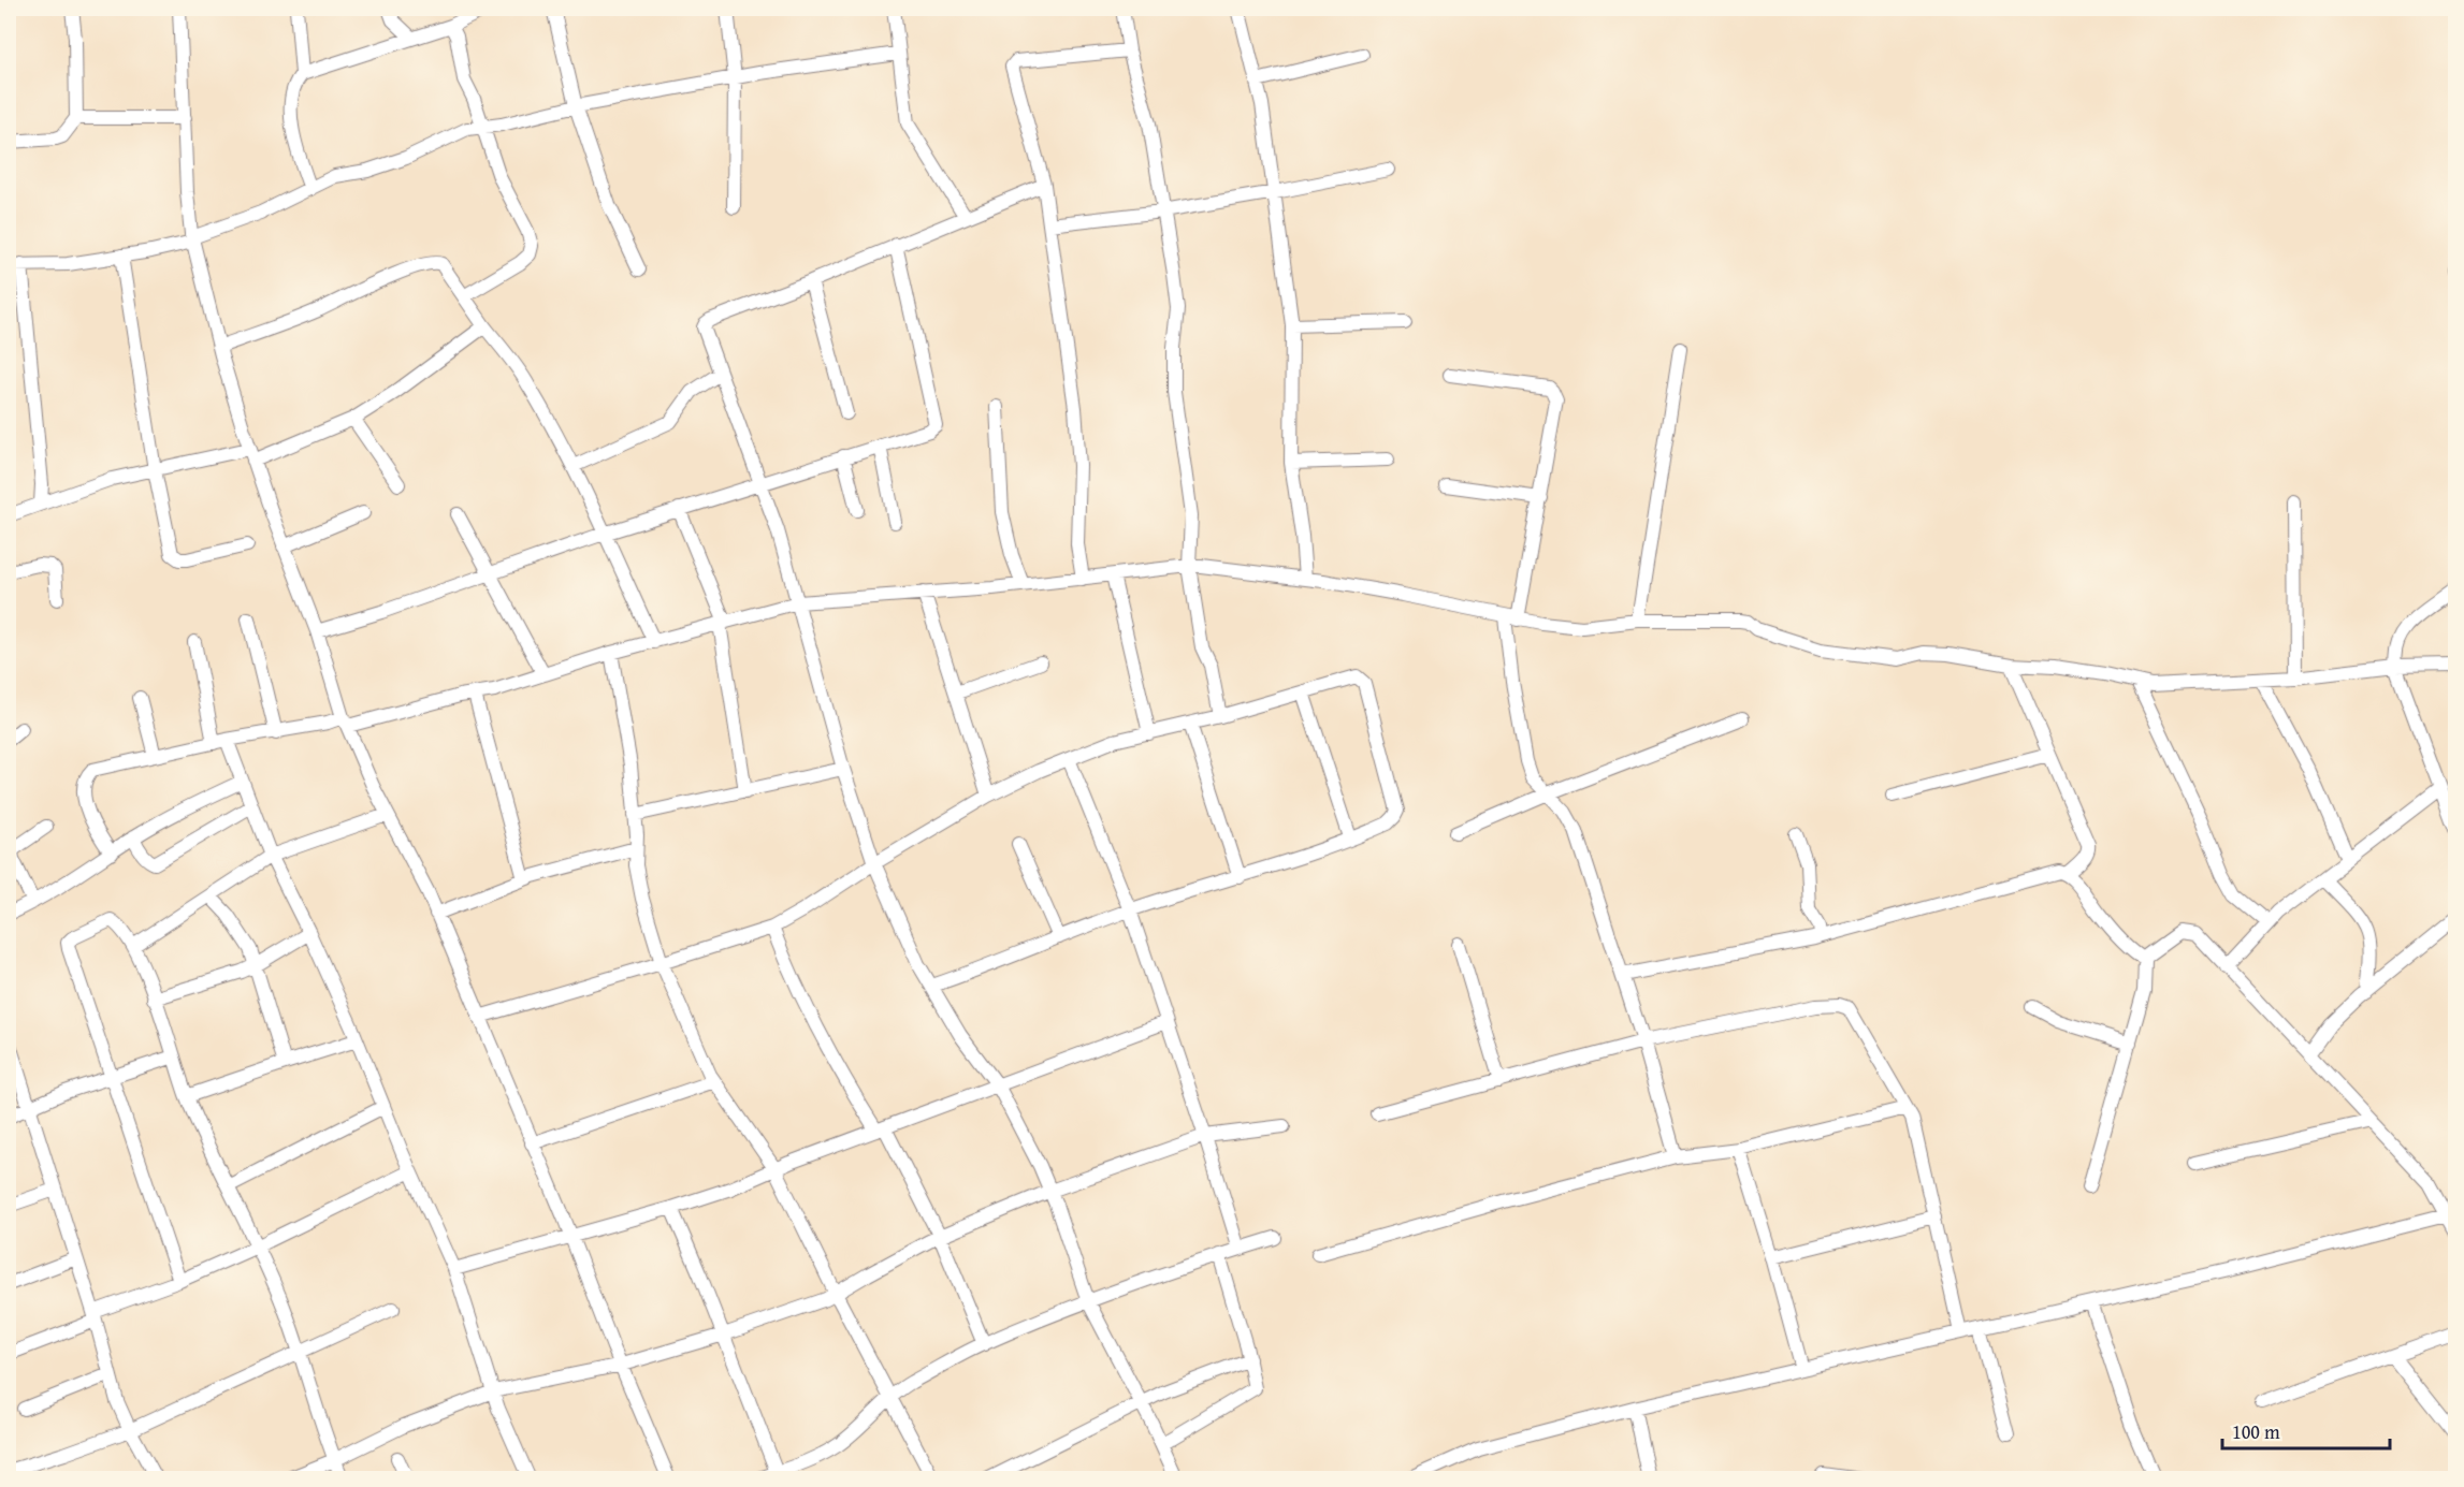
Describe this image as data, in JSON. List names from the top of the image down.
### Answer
{
  "scale_bar": "100 m"
}
